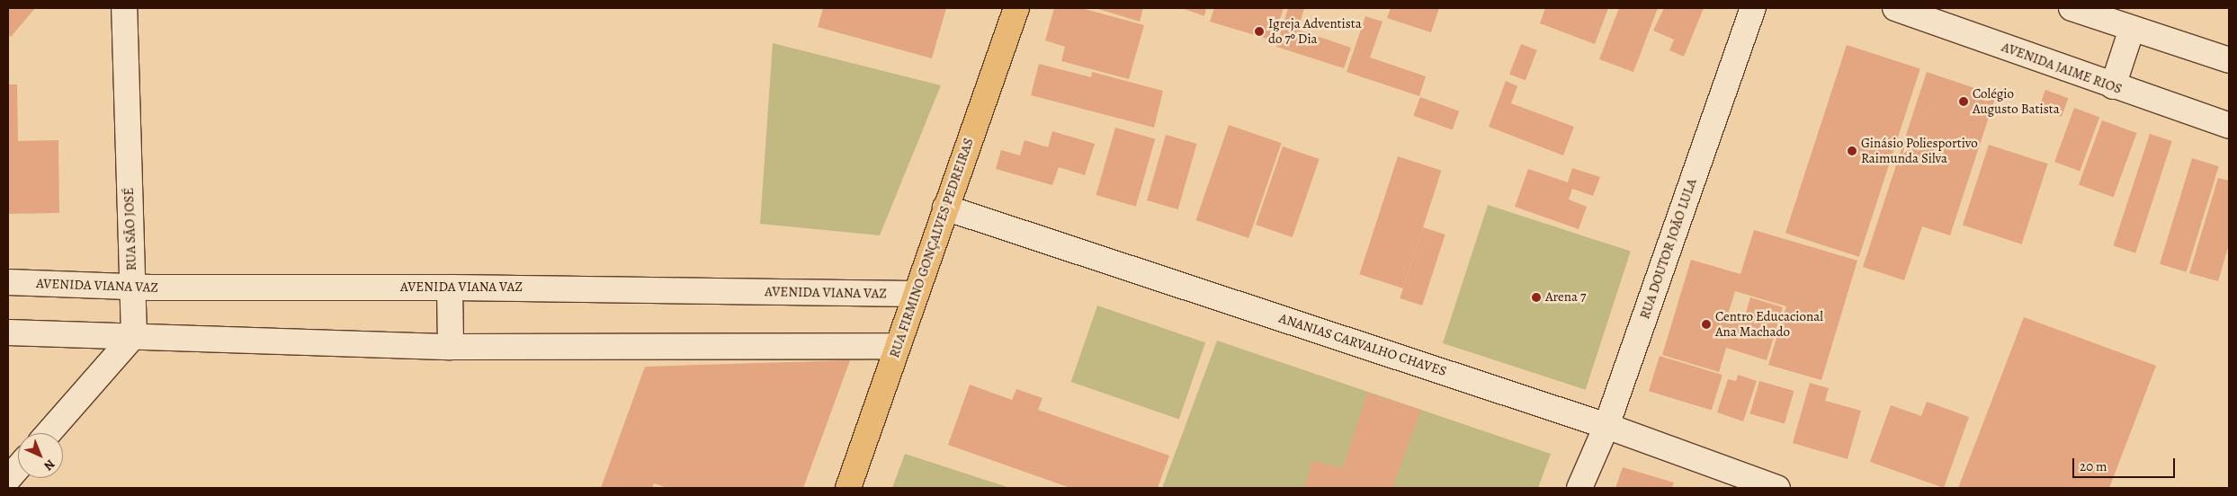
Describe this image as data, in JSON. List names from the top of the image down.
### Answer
{
  "streets": {
    "main road": ["RUA FIRMINO GONÇALVES PEDREIRAS"],
    "street": [
      "AVENIDA JAIME RIOS",
      "RUA SÃO JOSÉ",
      "RUA DOUTOR JOÃO LULA",
      "AVENIDA VIANA VAZ",
      "ANANIAS CARVALHO CHAVES"
    ]
  },
  "crossings": [
    ["RUA SÃO JOSÉ", "AVENIDA VIANA VAZ"],
    ["RUA FIRMINO GONÇALVES PEDREIRAS", "AVENIDA VIANA VAZ"],
    ["RUA FIRMINO GONÇALVES PEDREIRAS", "ANANIAS CARVALHO CHAVES"],
    ["RUA DOUTOR JOÃO LULA", "ANANIAS CARVALHO CHAVES"]
  ],
  "places": [
    "Igreja Adventista do 7º Dia",
    "Colégio Augusto Batista",
    "Ginásio Poliesportivo Raimunda Silva",
    "Arena 7",
    "Centro Educacional Ana Machado"
  ],
  "scale_bar": "20 m",
  "north": "bottom right"
}
